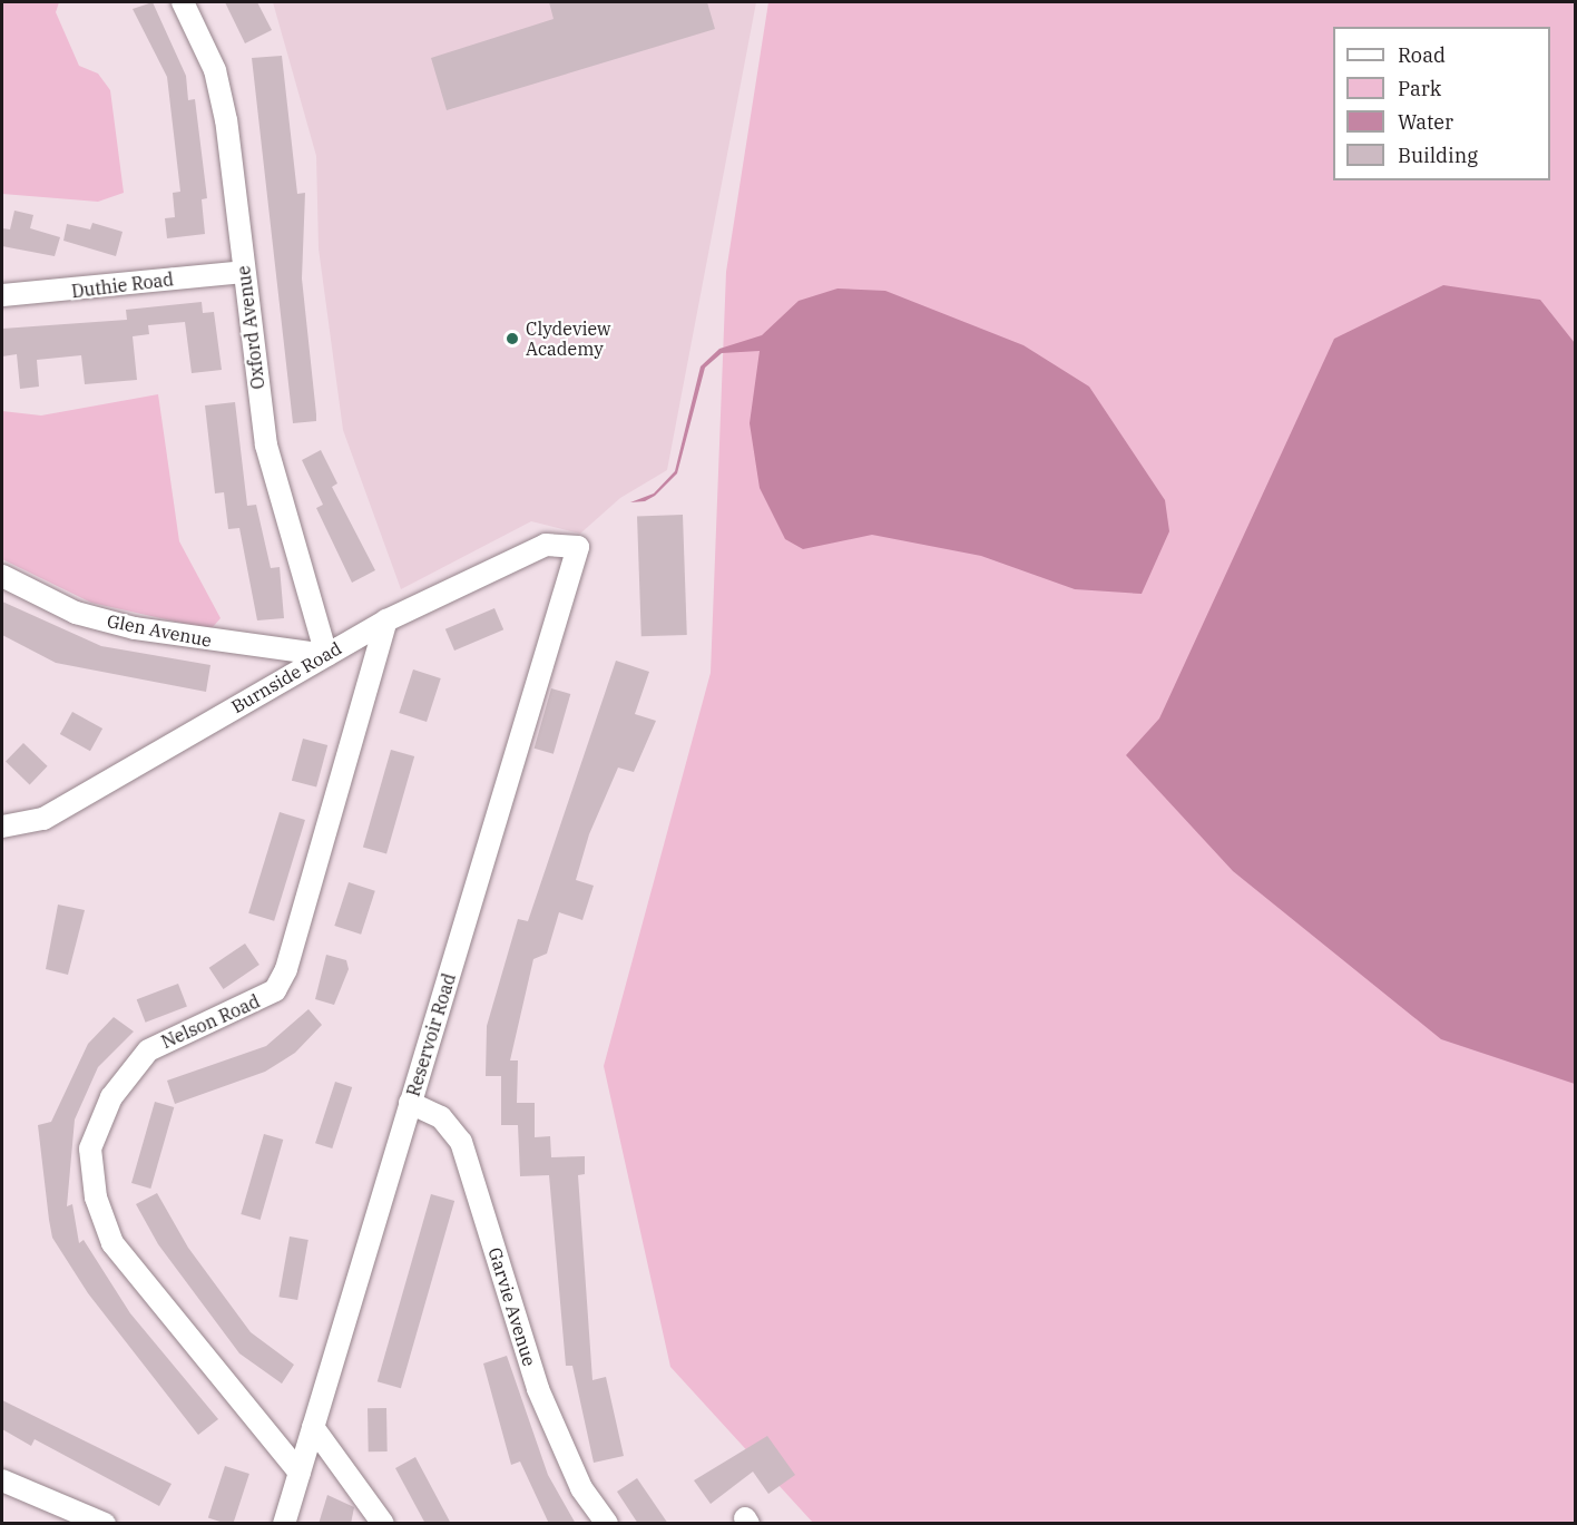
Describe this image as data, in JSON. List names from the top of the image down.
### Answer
{
  "streets": {
    "street": [
      "Duthie Road",
      "Oxford Avenue",
      "Glen Avenue",
      "Burnside Road",
      "Nelson Road",
      "Reservoir Road",
      "Garvie Avenue"
    ]
  },
  "crossings": [
    ["Duthie Road", "Oxford Avenue"],
    ["Oxford Avenue", "Glen Avenue"],
    ["Oxford Avenue", "Burnside Road"],
    ["Glen Avenue", "Burnside Road"],
    ["Burnside Road", "Nelson Road"],
    ["Burnside Road", "Reservoir Road"],
    ["Nelson Road", "Reservoir Road"],
    ["Reservoir Road", "Garvie Avenue"]
  ],
  "places": ["Clydeview Academy"],
  "legend": [
    "Road",
    "Park",
    "Water",
    "Building"
  ]
}
